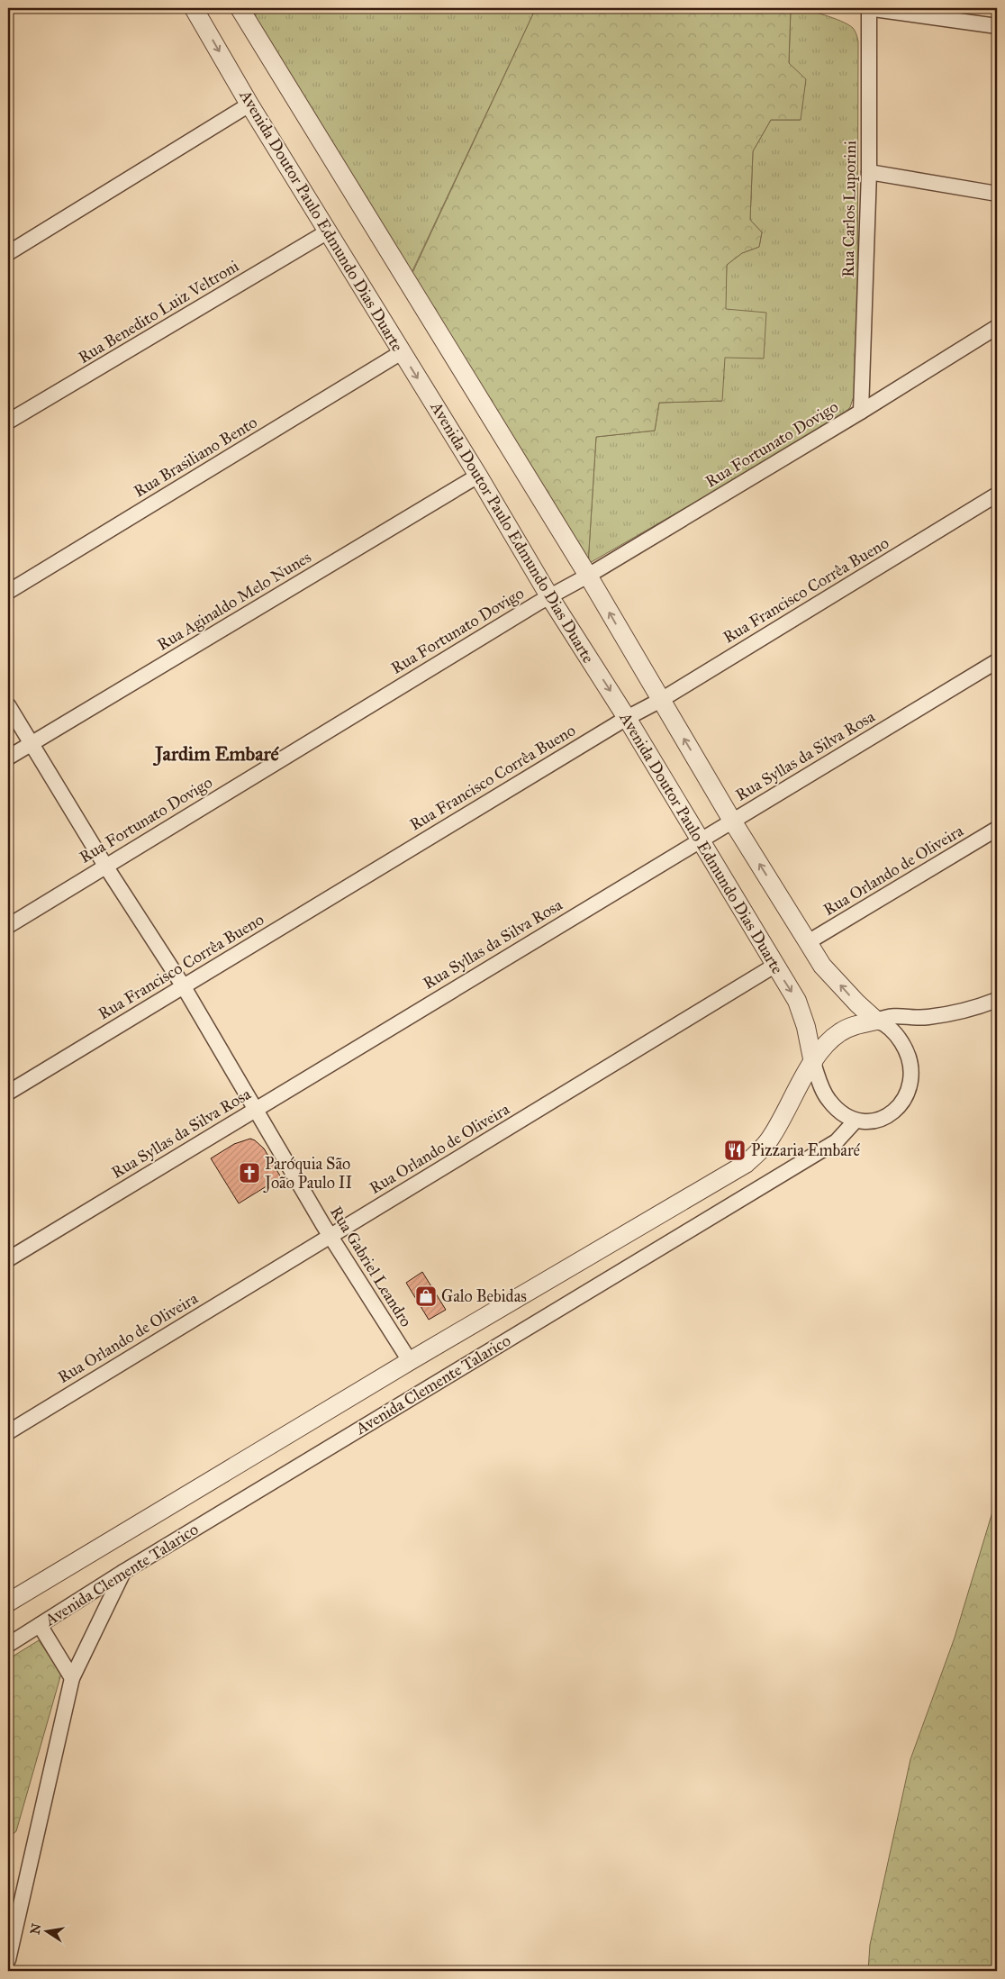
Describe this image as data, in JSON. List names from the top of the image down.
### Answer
{
  "streets": {
    "street": [
      "Rua Carlos Luporini",
      "Avenida Doutor Paulo Edmundo Dias Duarte",
      "Rua Benedito Luiz Veltroni",
      "Rua Fortunato Dovigo",
      "Rua Brasiliano Bento",
      "Rua Francisco Corrêa Bueno",
      "Rua Aginaldo Melo Nunes",
      "Rua Syllas da Silva Rosa",
      "Rua Orlando de Oliveira",
      "Rua Gabriel Leandro",
      "Avenida Clemente Talarico"
    ]
  },
  "crossings": [
    ["Rua Carlos Luporini", "Rua Fortunato Dovigo"],
    ["Avenida Doutor Paulo Edmundo Dias Duarte", "Rua Benedito Luiz Veltroni"],
    ["Avenida Doutor Paulo Edmundo Dias Duarte", "Rua Fortunato Dovigo"],
    ["Avenida Doutor Paulo Edmundo Dias Duarte", "Rua Brasiliano Bento"],
    ["Avenida Doutor Paulo Edmundo Dias Duarte", "Rua Francisco Corrêa Bueno"],
    ["Avenida Doutor Paulo Edmundo Dias Duarte", "Rua Aginaldo Melo Nunes"],
    ["Avenida Doutor Paulo Edmundo Dias Duarte", "Rua Syllas da Silva Rosa"],
    ["Avenida Doutor Paulo Edmundo Dias Duarte", "Rua Orlando de Oliveira"],
    ["Avenida Doutor Paulo Edmundo Dias Duarte", "Avenida Clemente Talarico"],
    ["Rua Fortunato Dovigo", "Rua Gabriel Leandro"],
    ["Rua Francisco Corrêa Bueno", "Rua Gabriel Leandro"],
    ["Rua Aginaldo Melo Nunes", "Rua Gabriel Leandro"],
    ["Rua Syllas da Silva Rosa", "Rua Gabriel Leandro"],
    ["Rua Orlando de Oliveira", "Rua Gabriel Leandro"],
    ["Rua Gabriel Leandro", "Avenida Clemente Talarico"]
  ],
  "districts": ["Jardim Embaré"],
  "places": {
    "restaurant": ["Pizzaria Embaré"],
    "church": ["Paróquia São João Paulo II"],
    "shop": ["Galo Bebidas"]
  },
  "north": "left"
}
